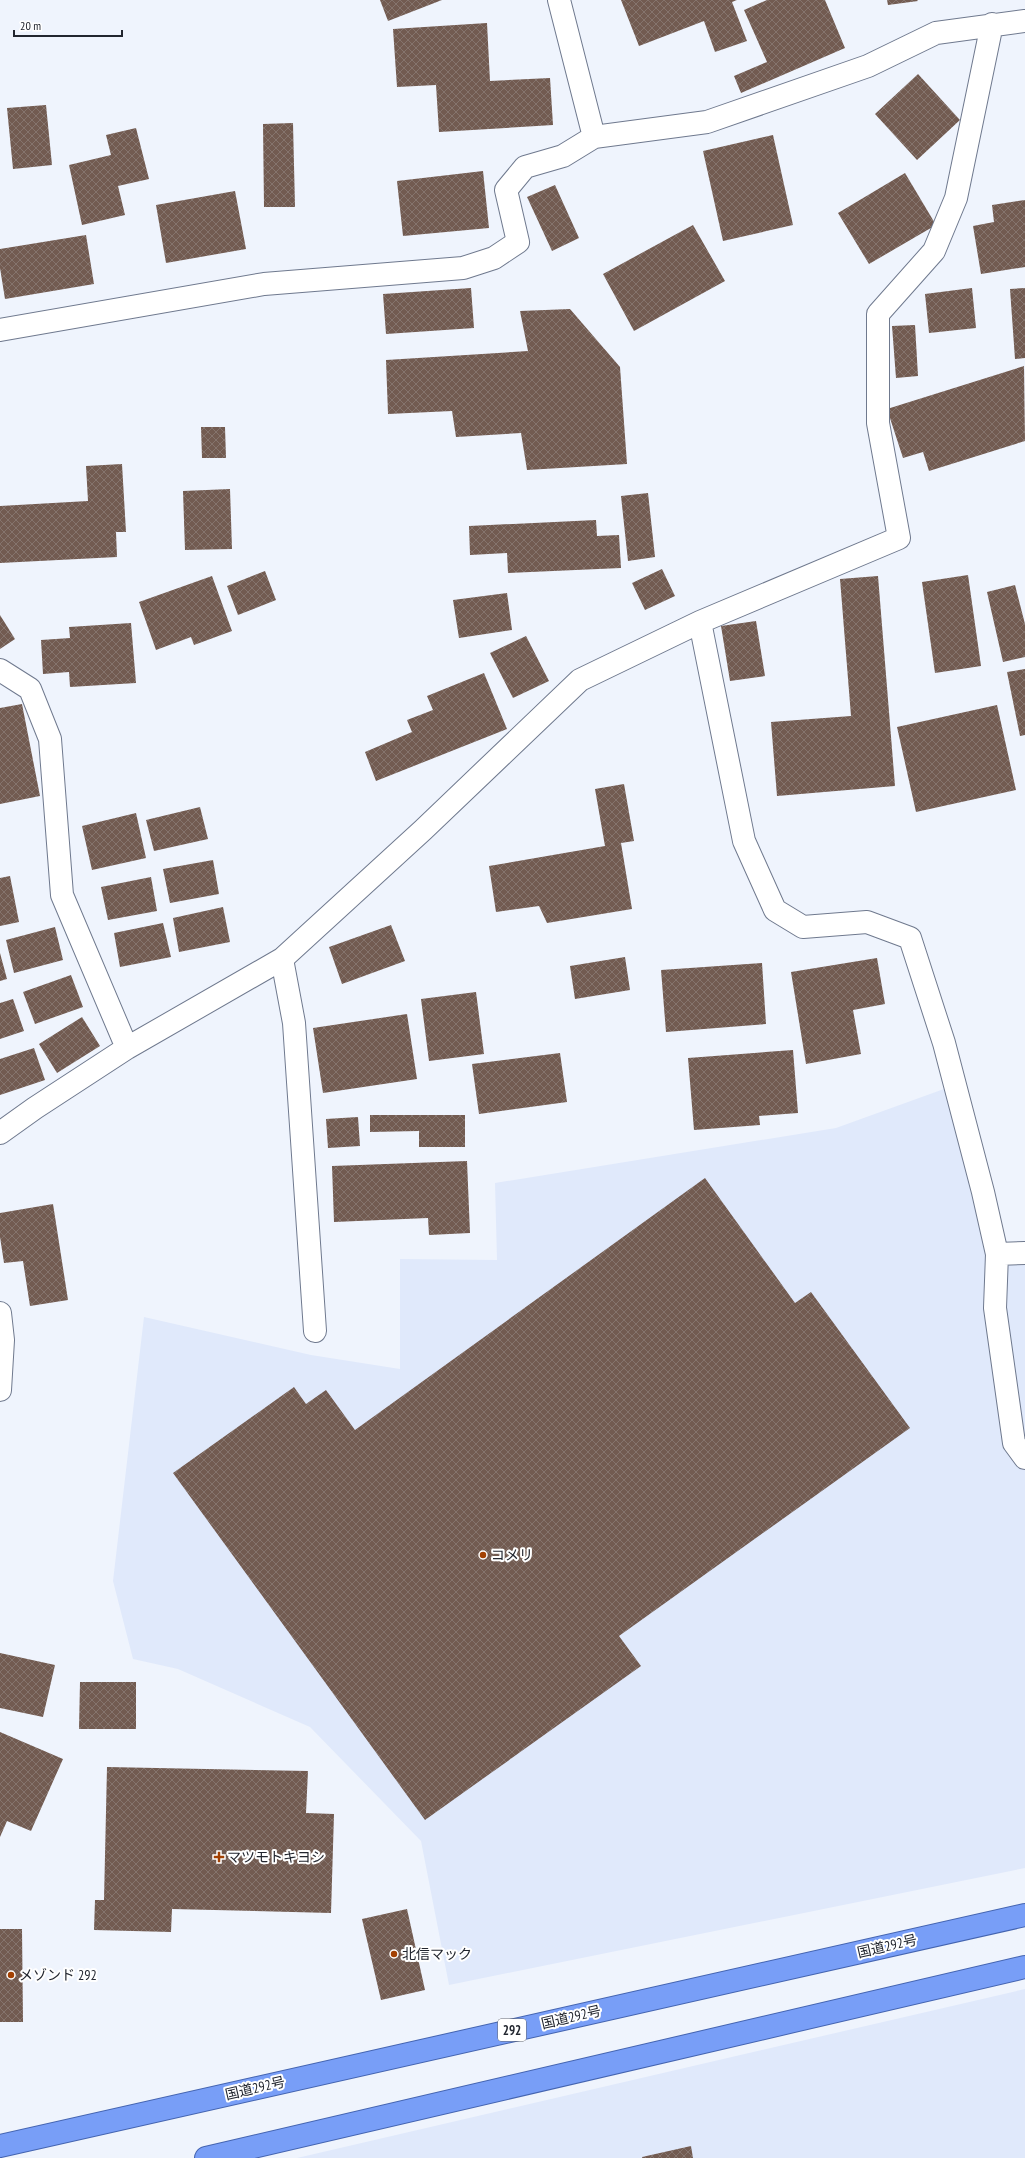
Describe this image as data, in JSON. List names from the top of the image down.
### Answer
{
  "streets": {
    "highway": ["国道292号", "292"]
  },
  "places": {
    "other": ["コメリ", "北信マック", "メゾンド 292"],
    "health": ["マツモトキヨシ"]
  },
  "scale_bar": "20 m"
}
